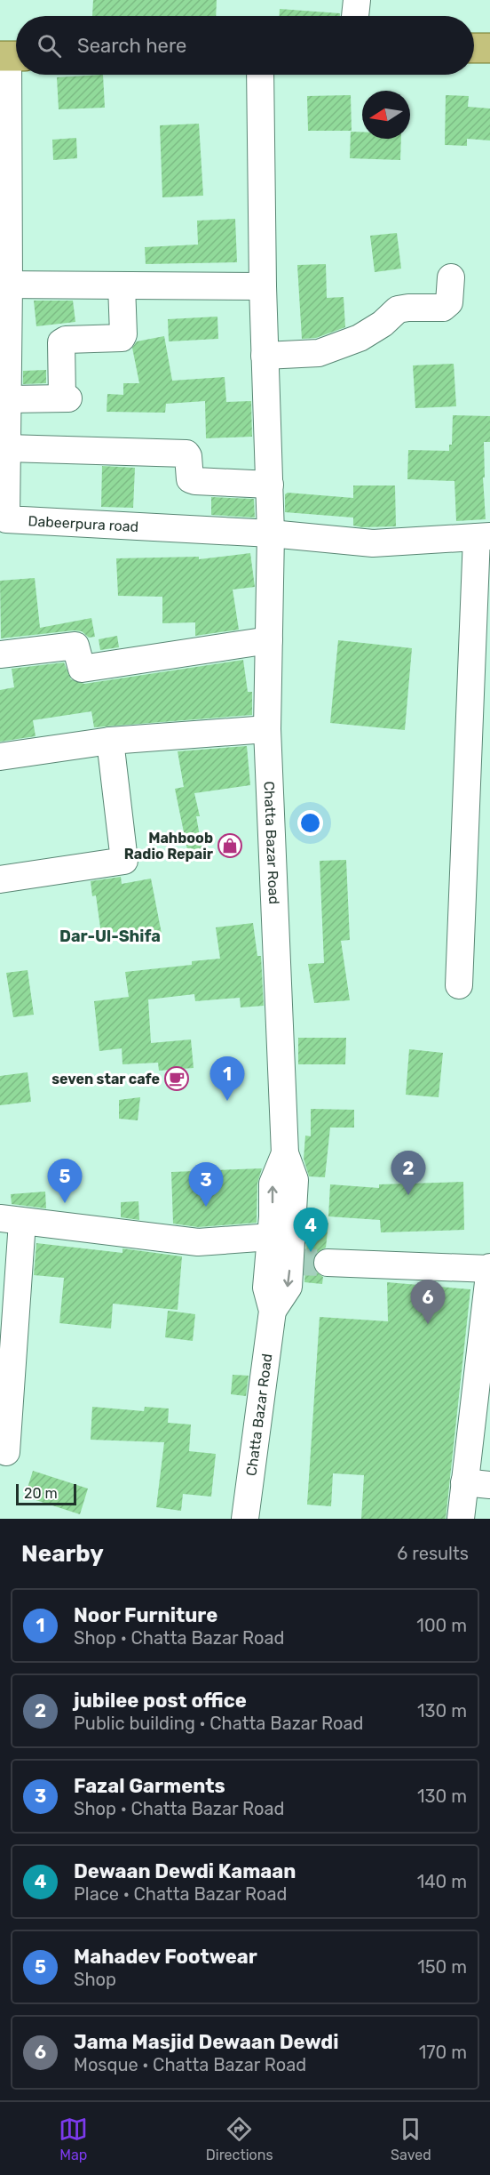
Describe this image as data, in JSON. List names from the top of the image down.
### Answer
{
  "streets": {
    "street": ["Dabeerpura road", "Chatta Bazar Road"]
  },
  "crossings": [
    ["Dabeerpura road", "Chatta Bazar Road"]
  ],
  "districts": ["Dar-Ul-Shifa"],
  "places": {
    "shop": ["Mahboob Radio Repair"],
    "cafe": ["seven star cafe"]
  },
  "scale_bar": "20 m",
  "north": "left",
  "page": {
    "search": "Search here",
    "pins": [
      "1",
      "2",
      "5",
      "3",
      "4",
      "6"
    ],
    "scale": "20 m",
    "heading": ["Nearby", "6 results"],
    "list": [
      {
        "mark": "1",
        "name": "Noor Furniture",
        "note": "Shop · Chatta Bazar Road",
        "value": "100 m"
      },
      {
        "mark": "2",
        "name": "jubilee post office",
        "note": "Public building · Chatta Bazar Road",
        "value": "130 m"
      },
      {
        "mark": "3",
        "name": "Fazal Garments",
        "note": "Shop · Chatta Bazar Road",
        "value": "130 m"
      },
      {
        "mark": "4",
        "name": "Dewaan Dewdi Kamaan",
        "note": "Place · Chatta Bazar Road",
        "value": "140 m"
      },
      {
        "mark": "5",
        "name": "Mahadev Footwear",
        "note": "Shop",
        "value": "150 m"
      },
      {
        "mark": "6",
        "name": "Jama Masjid Dewaan Dewdi",
        "note": "Mosque · Chatta Bazar Road",
        "value": "170 m"
      }
    ],
    "nav": ["Map", "Directions", "Saved"]
  }
}
